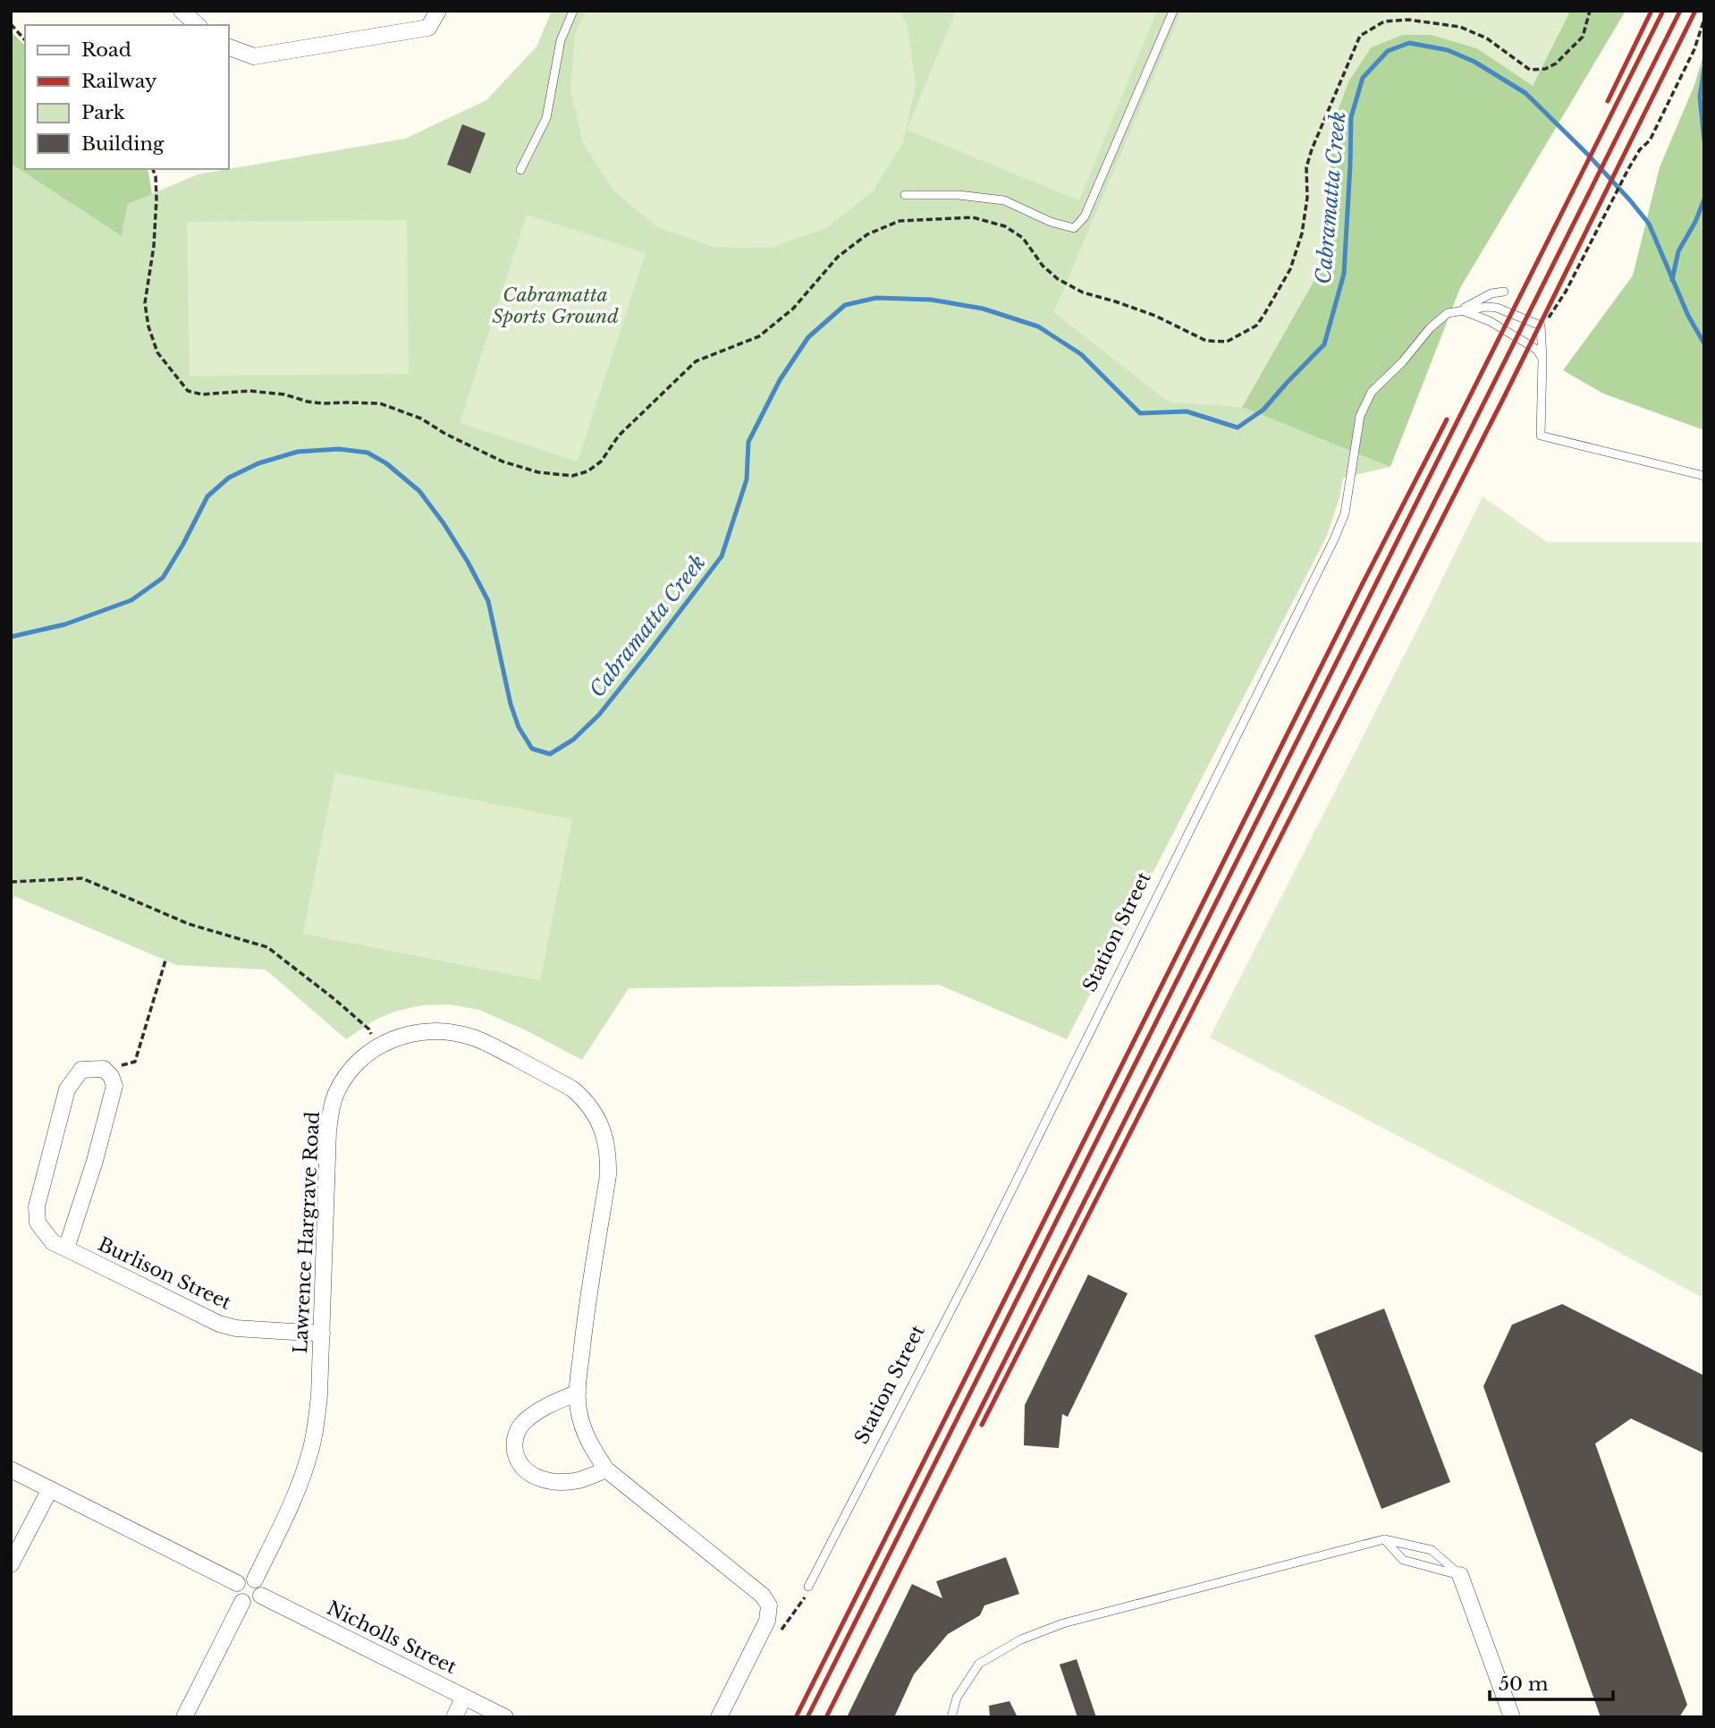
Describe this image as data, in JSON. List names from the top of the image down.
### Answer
{
  "streets": {
    "street": ["Lawrence Hargrave Road", "Burlison Street", "Nicholls Street"],
    "lane": ["Station Street"]
  },
  "crossings": [
    ["Lawrence Hargrave Road", "Burlison Street"],
    ["Lawrence Hargrave Road", "Nicholls Street"]
  ],
  "water": ["Cabramatta Creek"],
  "parks": ["Cabramatta Sports Ground"],
  "legend": [
    "Road",
    "Railway",
    "Park",
    "Building"
  ],
  "scale_bar": "50 m"
}
